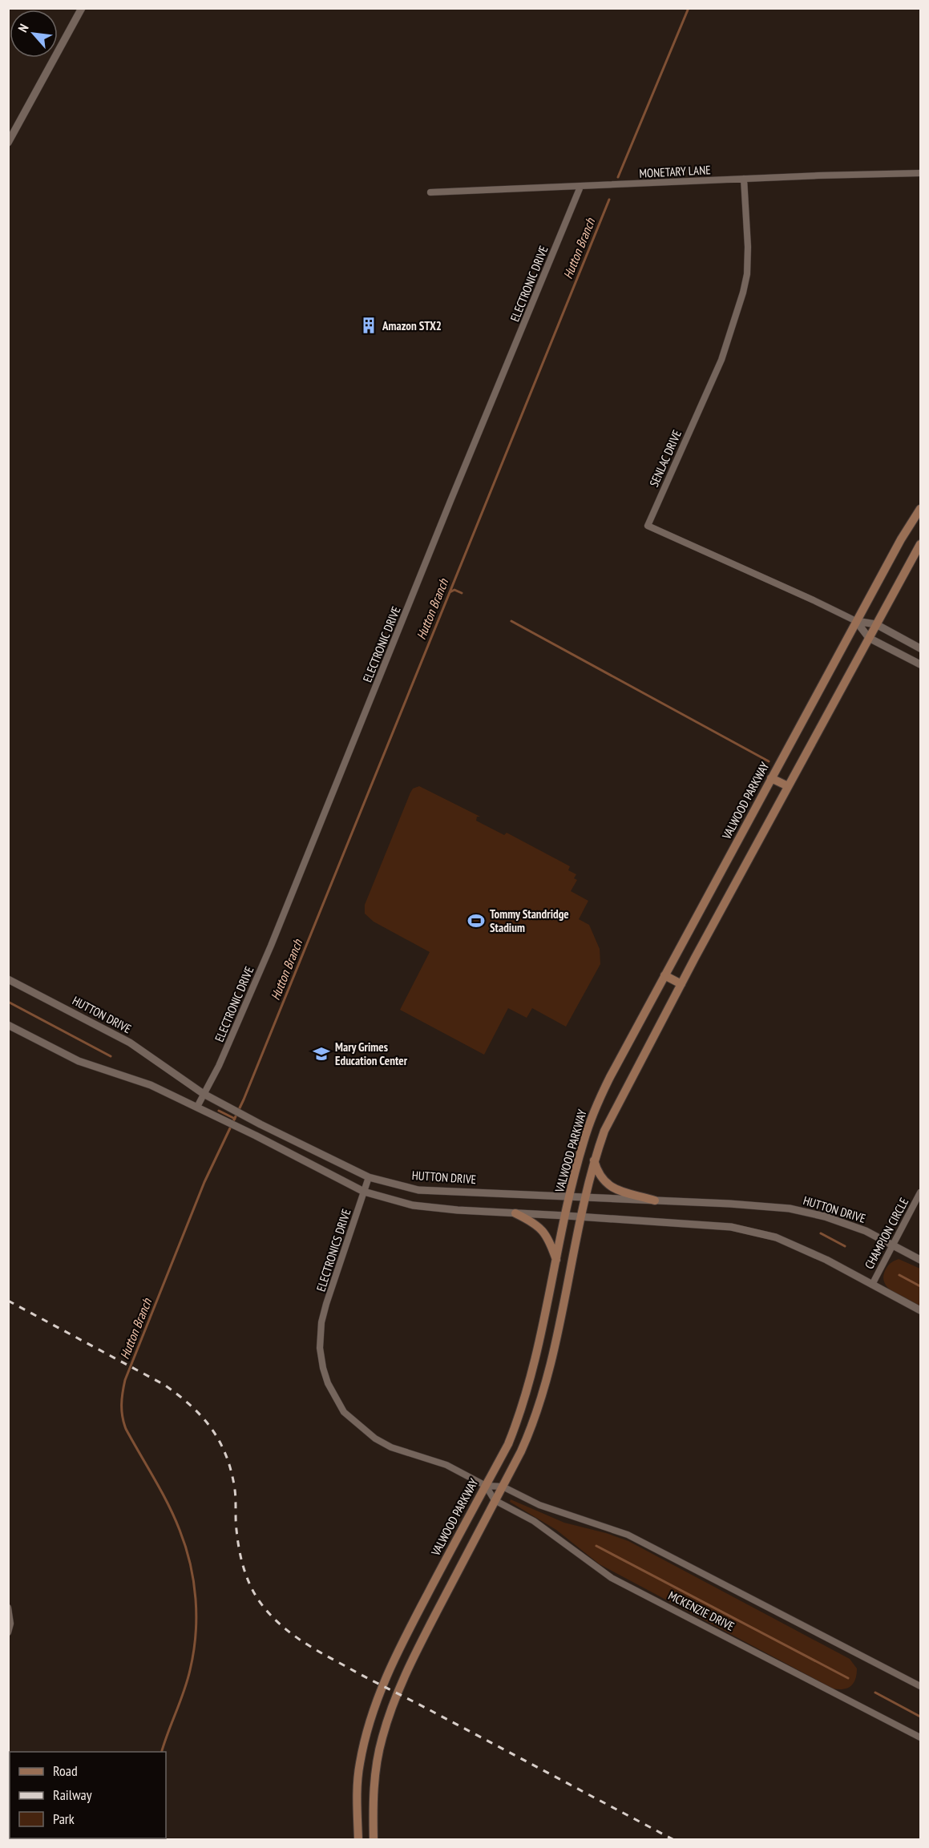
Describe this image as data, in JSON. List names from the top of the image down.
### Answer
{
  "streets": {
    "main road": ["VALWOOD PARKWAY"],
    "street": [
      "MONETARY LANE",
      "ELECTRONIC DRIVE",
      "SENLAC DRIVE",
      "HUTTON DRIVE",
      "CHAMPION CIRCLE",
      "ELECTRONICS DRIVE",
      "MCKENZIE DRIVE"
    ]
  },
  "crossings": [
    ["MONETARY LANE", "ELECTRONIC DRIVE"],
    ["MONETARY LANE", "SENLAC DRIVE"],
    ["ELECTRONIC DRIVE", "HUTTON DRIVE"],
    ["SENLAC DRIVE", "VALWOOD PARKWAY"],
    ["VALWOOD PARKWAY", "HUTTON DRIVE"],
    ["VALWOOD PARKWAY", "MCKENZIE DRIVE"],
    ["HUTTON DRIVE", "CHAMPION CIRCLE"],
    ["HUTTON DRIVE", "ELECTRONICS DRIVE"],
    ["ELECTRONICS DRIVE", "MCKENZIE DRIVE"]
  ],
  "water": ["Hutton Branch"],
  "places": {
    "building": ["Amazon STX2"],
    "sports": ["Tommy Standridge Stadium"],
    "school or university": ["Mary Grimes Education Center"]
  },
  "legend": ["Road", "Railway", "Park"],
  "north": "top left"
}
